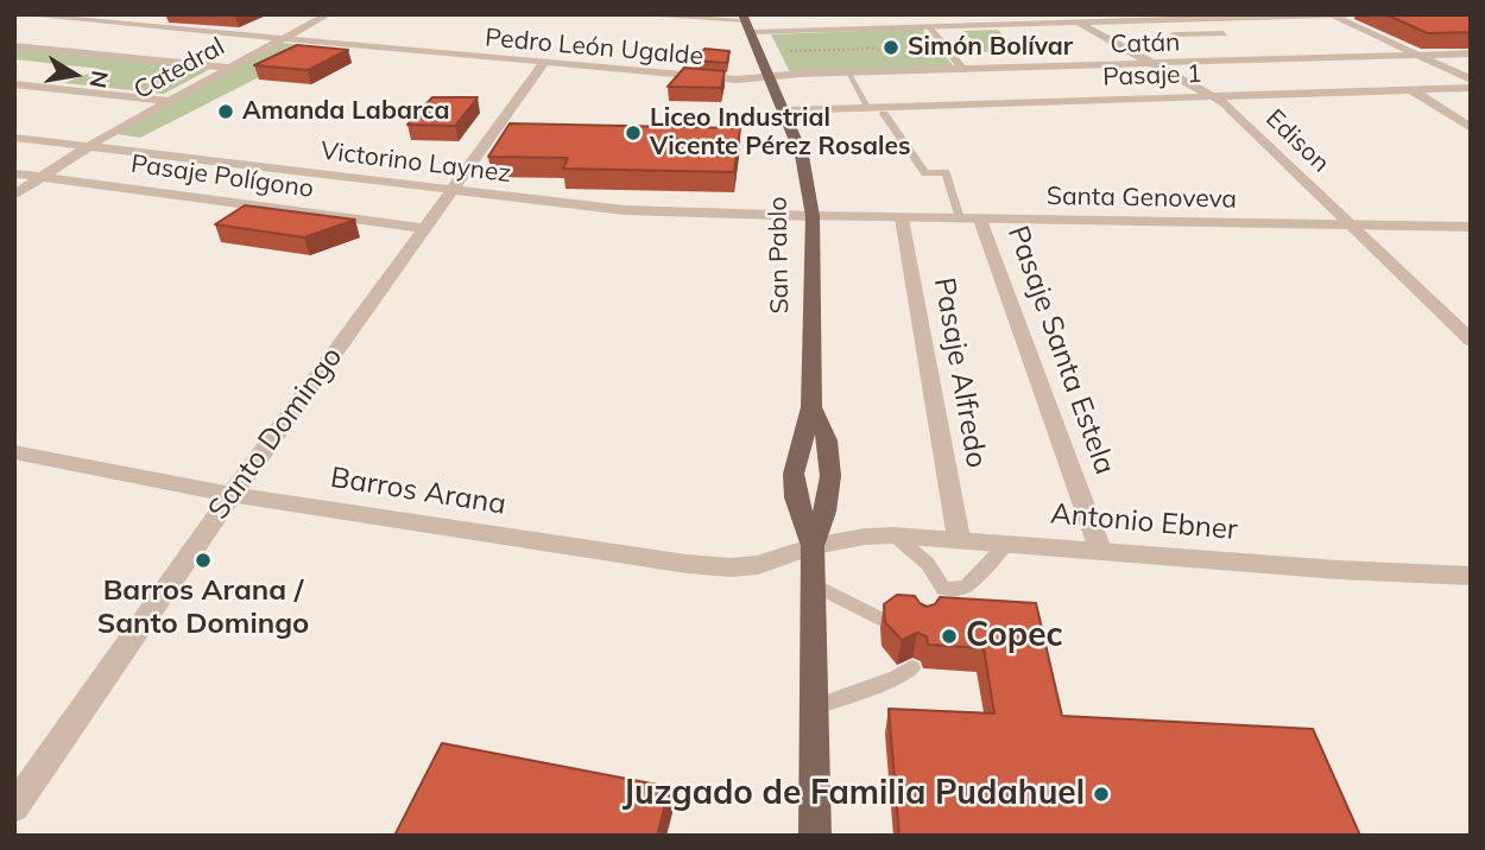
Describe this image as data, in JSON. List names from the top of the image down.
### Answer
{
  "streets": {
    "main road": ["San Pablo"],
    "street": [
      "Catán",
      "Pedro León Ugalde",
      "Catedral",
      "Pasaje 1",
      "Edison",
      "Victorino Laynez",
      "Pasaje Polígono",
      "Santa Genoveva",
      "Pasaje Santa Estela",
      "Pasaje Alfredo",
      "Santo Domingo",
      "Barros Arana",
      "Antonio Ebner"
    ]
  },
  "crossings": [
    ["Catán", "Pedro León Ugalde"],
    ["Catán", "Edison"],
    ["Catán", "San Pablo"],
    ["Pedro León Ugalde", "Catedral"],
    ["Pedro León Ugalde", "San Pablo"],
    ["Pedro León Ugalde", "Santo Domingo"],
    ["Catedral", "Victorino Laynez"],
    ["Catedral", "Pasaje Polígono"],
    ["Pasaje 1", "Edison"],
    ["Pasaje 1", "San Pablo"],
    ["Edison", "Santa Genoveva"],
    ["Victorino Laynez", "Santa Genoveva"],
    ["Victorino Laynez", "San Pablo"],
    ["Victorino Laynez", "Santo Domingo"],
    ["Pasaje Polígono", "Santo Domingo"],
    ["Santa Genoveva", "San Pablo"],
    ["Santa Genoveva", "Pasaje Santa Estela"],
    ["Santa Genoveva", "Pasaje Alfredo"],
    ["San Pablo", "Barros Arana"],
    ["San Pablo", "Antonio Ebner"],
    ["Pasaje Santa Estela", "Antonio Ebner"],
    ["Pasaje Alfredo", "Antonio Ebner"],
    ["Santo Domingo", "Barros Arana"],
    ["Barros Arana", "Antonio Ebner"]
  ],
  "places": [
    "Simón Bolívar",
    "Amanda Labarca",
    "Liceo Industrial Vicente Pérez Rosales",
    "Barros Arana / Santo Domingo",
    "Copec",
    "Juzgado de Familia Pudahuel"
  ],
  "north": "right"
}
